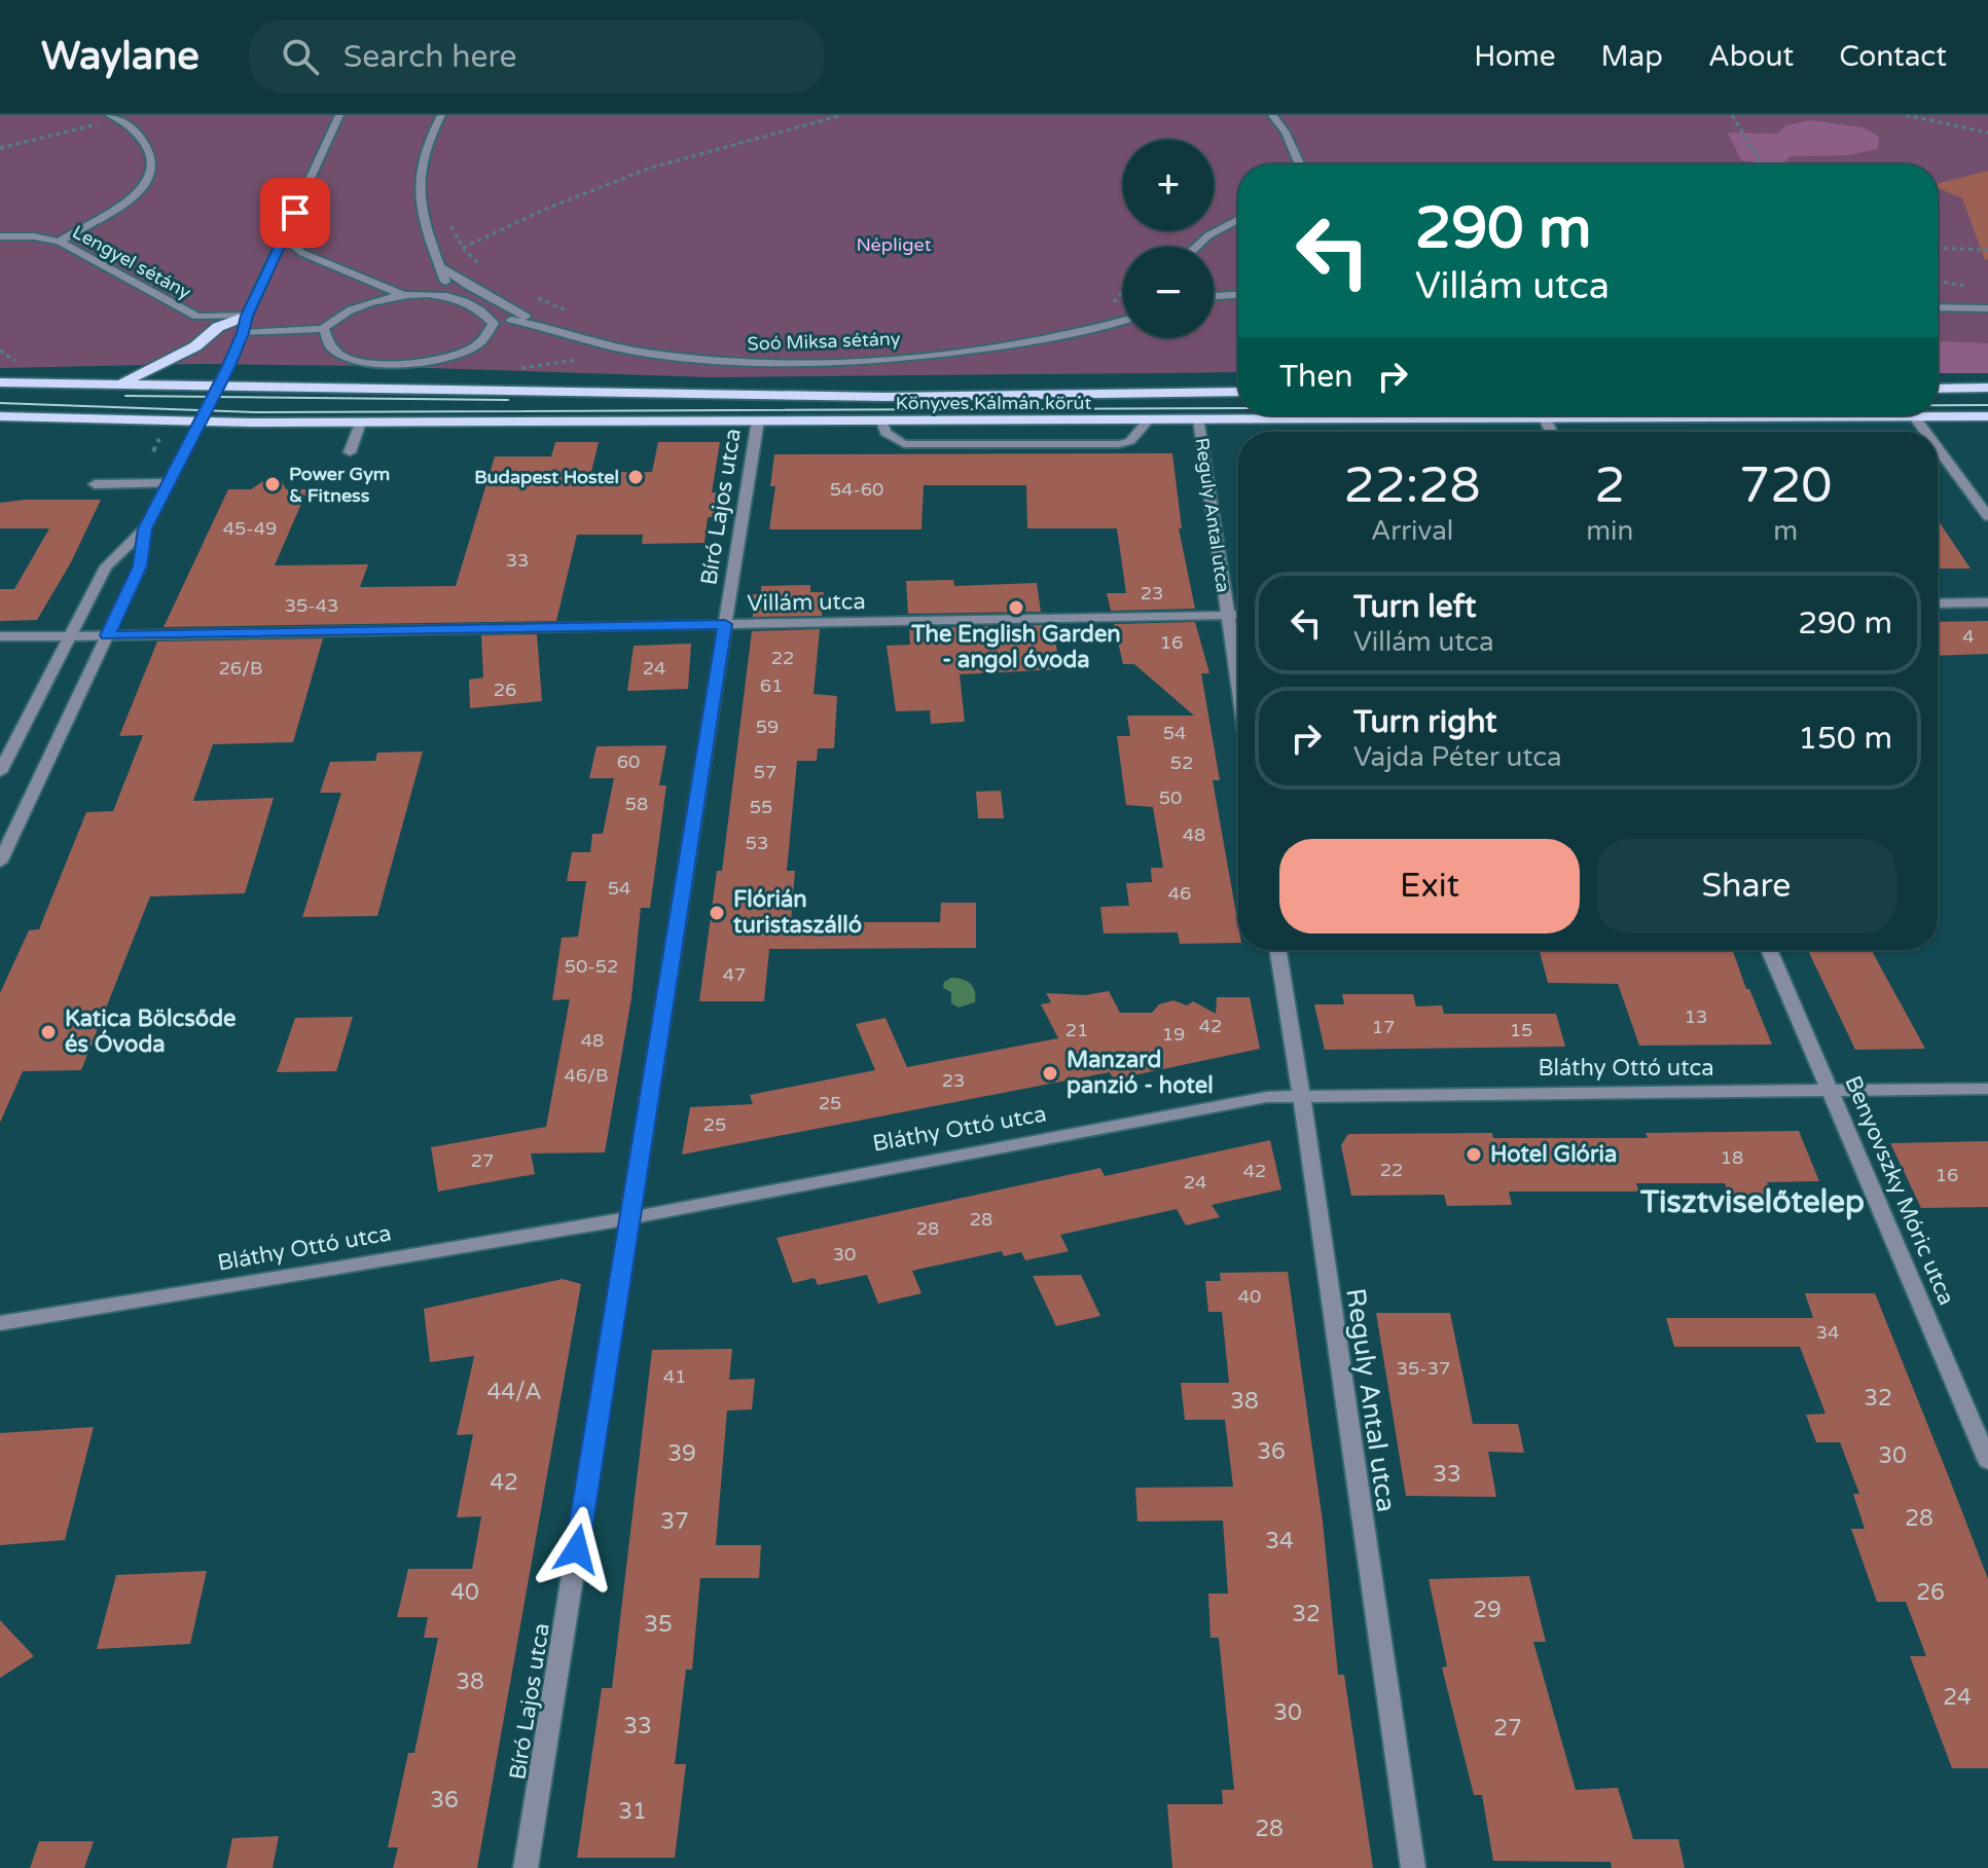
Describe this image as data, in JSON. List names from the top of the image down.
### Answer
{
  "streets": {
    "main road": ["Könyves Kálmán körút"],
    "street": [
      "Lengyel sétány",
      "Soó Miksa sétány",
      "Bíró Lajos utca",
      "Reguly Antal utca",
      "Villám utca",
      "Bláthy Ottó utca",
      "Benyovszky Móric utca"
    ]
  },
  "crossings": [
    ["Könyves Kálmán körút", "Bíró Lajos utca"],
    ["Könyves Kálmán körút", "Reguly Antal utca"],
    ["Bíró Lajos utca", "Villám utca"],
    ["Bíró Lajos utca", "Bláthy Ottó utca"],
    ["Reguly Antal utca", "Villám utca"],
    ["Reguly Antal utca", "Bláthy Ottó utca"],
    ["Bláthy Ottó utca", "Benyovszky Móric utca"]
  ],
  "districts": ["Tisztviselőtelep"],
  "parks": ["Népliget"],
  "places": [
    "Budapest Hostel",
    "Power Gym & Fitness",
    "The English Garden - angol óvoda",
    "Flórián turistaszálló",
    "Katica Bölcsőde és Óvoda",
    "Manzard panzió - hotel",
    "Hotel Glória"
  ],
  "house_numbers": [
    "54-60",
    "45-49",
    "33",
    "23",
    "35-43",
    "4",
    "16",
    "22",
    "26/B",
    "24",
    "61",
    "26",
    "59",
    "54",
    "60",
    "52",
    "57",
    "50",
    "58",
    "55",
    "48",
    "53",
    "54",
    "46",
    "50-52",
    "47",
    "13",
    "42",
    "17",
    "21",
    "15",
    "19",
    "48",
    "46/B",
    "23",
    "25",
    "25",
    "18",
    "27",
    "22",
    "42",
    "16",
    "24",
    "28",
    "28",
    "30",
    "40",
    "34",
    "35-37",
    "41",
    "44/A",
    "32",
    "38",
    "36",
    "39",
    "30",
    "33",
    "42",
    "28",
    "37",
    "34",
    "40",
    "26",
    "29",
    "32",
    "35",
    "38",
    "24",
    "30",
    "33",
    "27",
    "36",
    "31",
    "28"
  ],
  "page": {
    "header": "Waylane",
    "search": "Search here",
    "nav": [
      "Home",
      "Map",
      "About",
      "Contact"
    ],
    "map_buttons": ["+", "−"],
    "turn": ["290 m", "Villám utca"],
    "then": "Then",
    "eta": [
      "22:28",
      "Arrival",
      "2",
      "min",
      "720",
      "m"
    ],
    "list": [
      {
        "name": "Turn left",
        "note": "Villám utca",
        "value": "290 m"
      },
      {
        "name": "Turn right",
        "note": "Vajda Péter utca",
        "value": "150 m"
      }
    ],
    "buttons": ["Exit", "Share"]
  }
}
